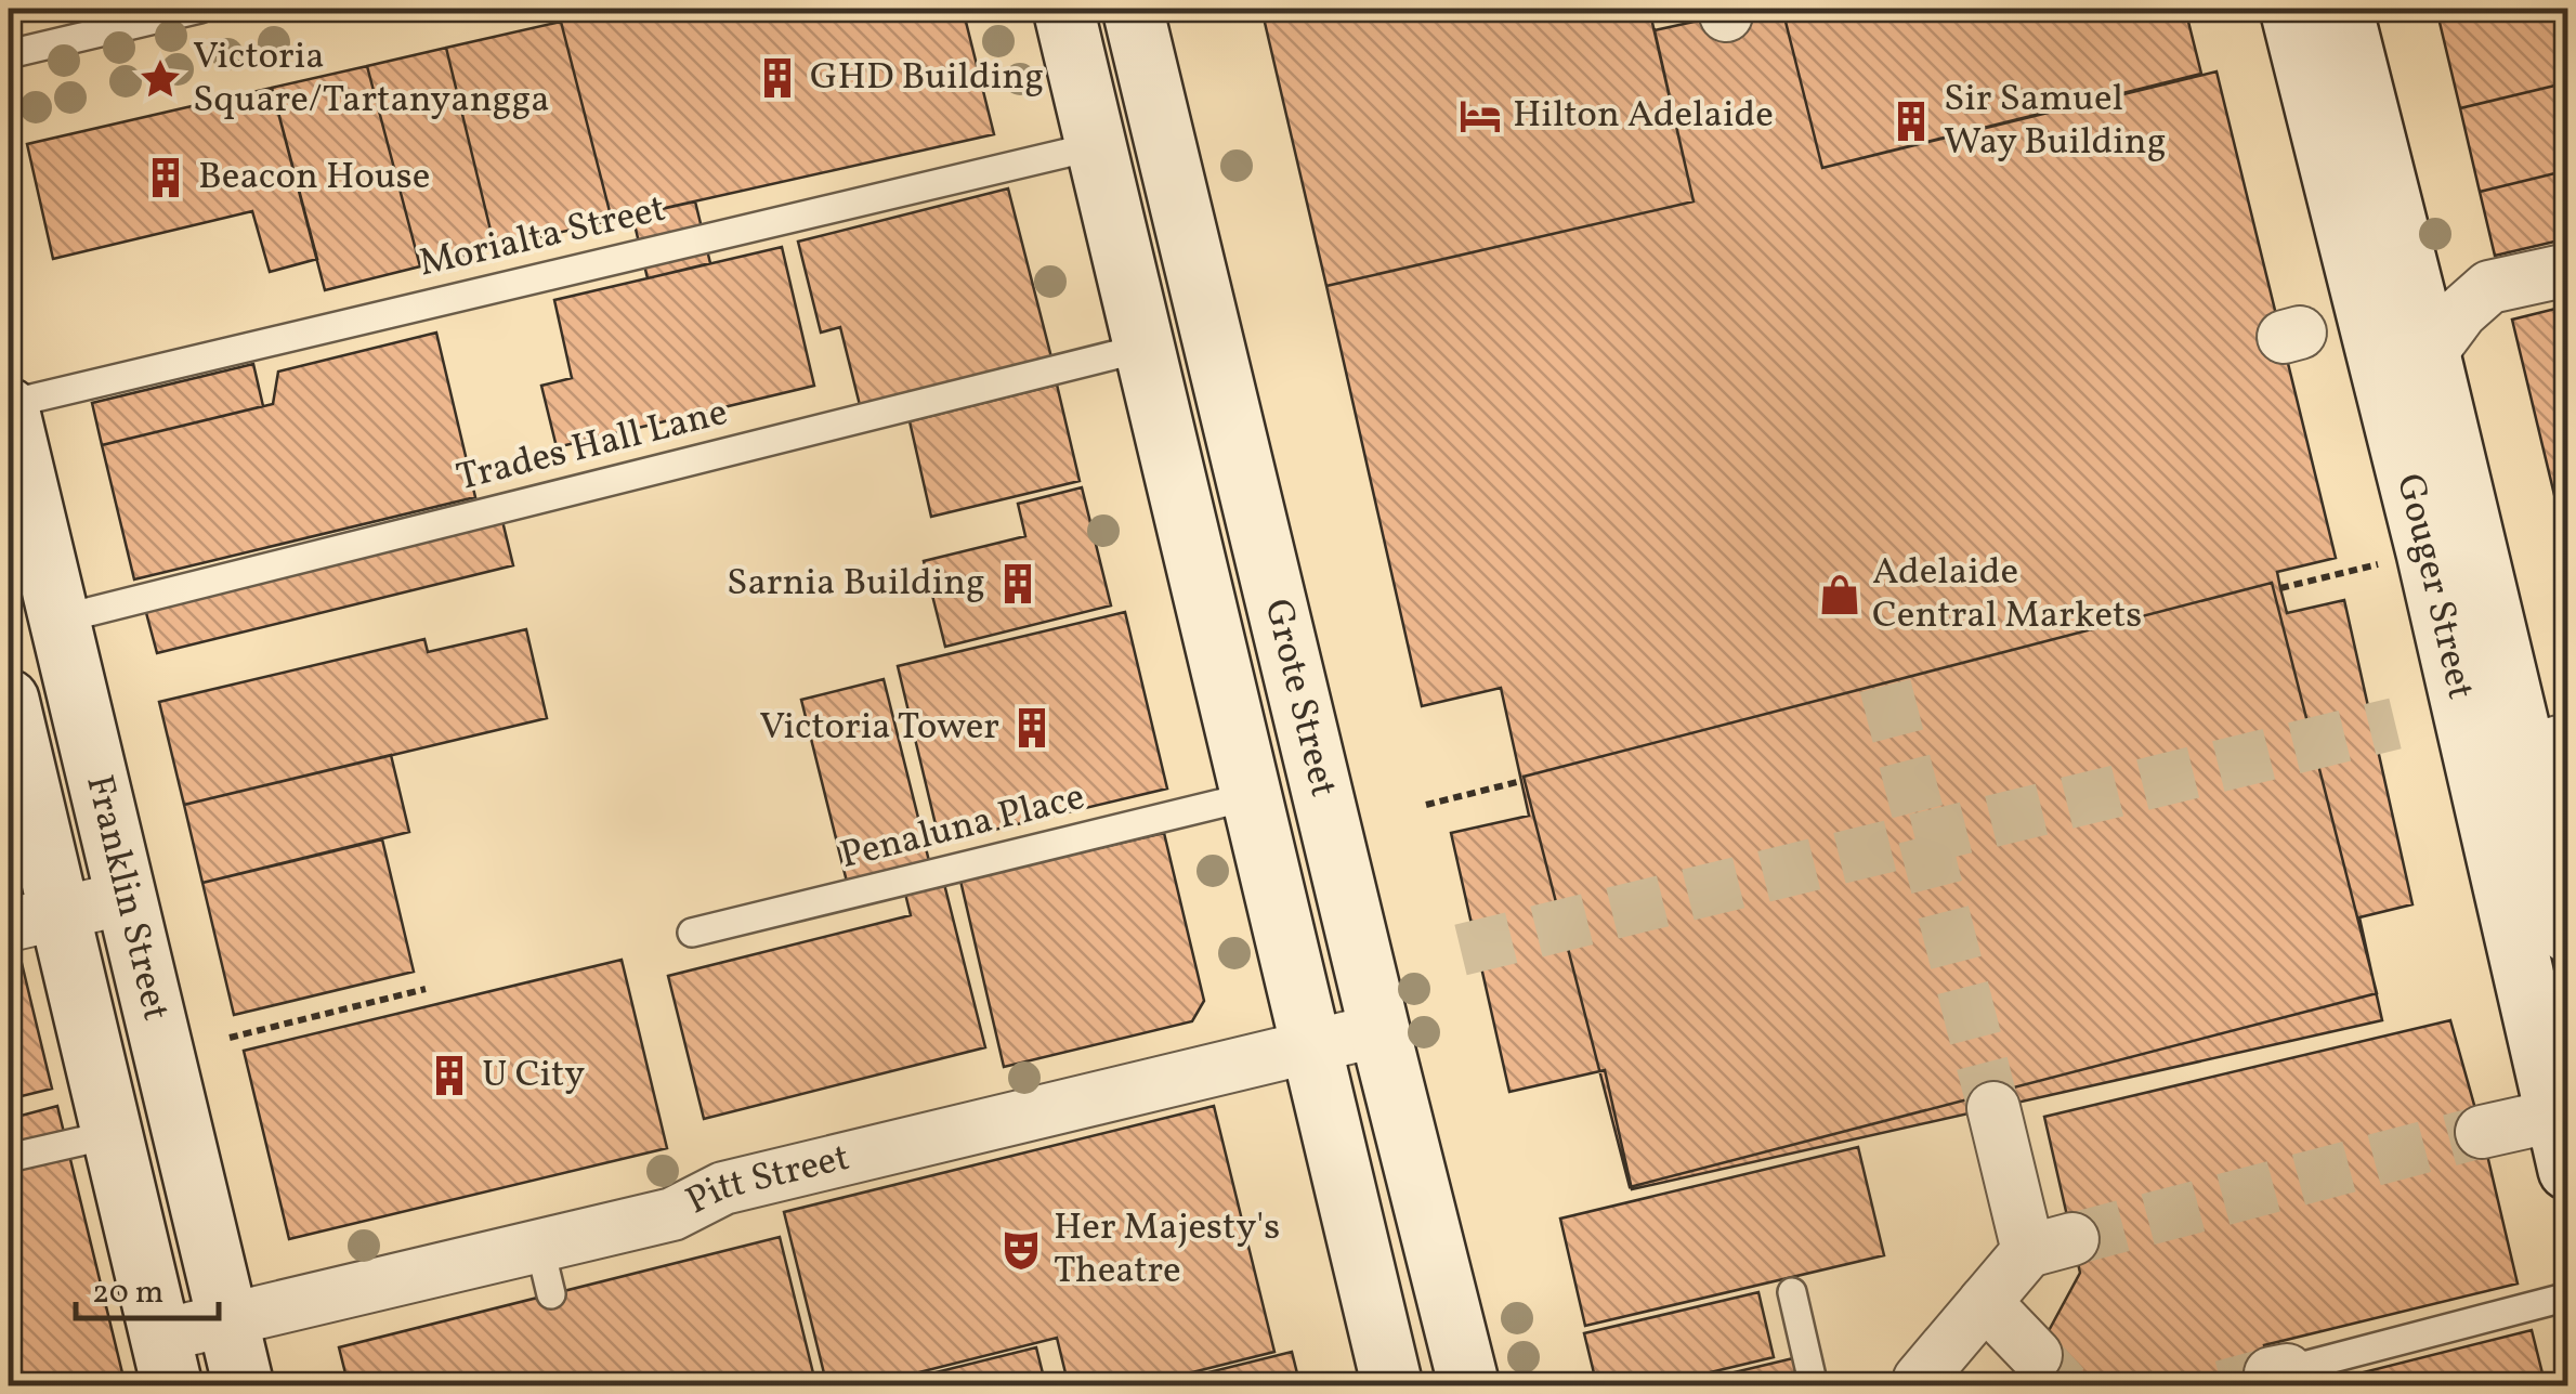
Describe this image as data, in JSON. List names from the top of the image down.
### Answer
{
  "streets": {
    "street": [
      "Gouger Street",
      "Grote Street",
      "Franklin Street",
      "Pitt Street"
    ],
    "lane": ["Morialta Street", "Trades Hall Lane", "Penaluna Place"]
  },
  "crossings": [
    ["Morialta Street", "Grote Street"],
    ["Morialta Street", "Franklin Street"],
    ["Trades Hall Lane", "Grote Street"],
    ["Trades Hall Lane", "Franklin Street"],
    ["Grote Street", "Penaluna Place"],
    ["Grote Street", "Pitt Street"],
    ["Franklin Street", "Pitt Street"]
  ],
  "places": {
    "building": [
      "GHD Building",
      "Sir Samuel Way Building",
      "Beacon House",
      "Sarnia Building",
      "Victoria Tower",
      "U City"
    ],
    "place": ["Victoria Square/Tartanyangga"],
    "hotel": ["Hilton Adelaide"],
    "shop": ["Adelaide Central Markets"],
    "theatre": ["Her Majesty's Theatre"]
  },
  "scale_bar": "20 m"
}
